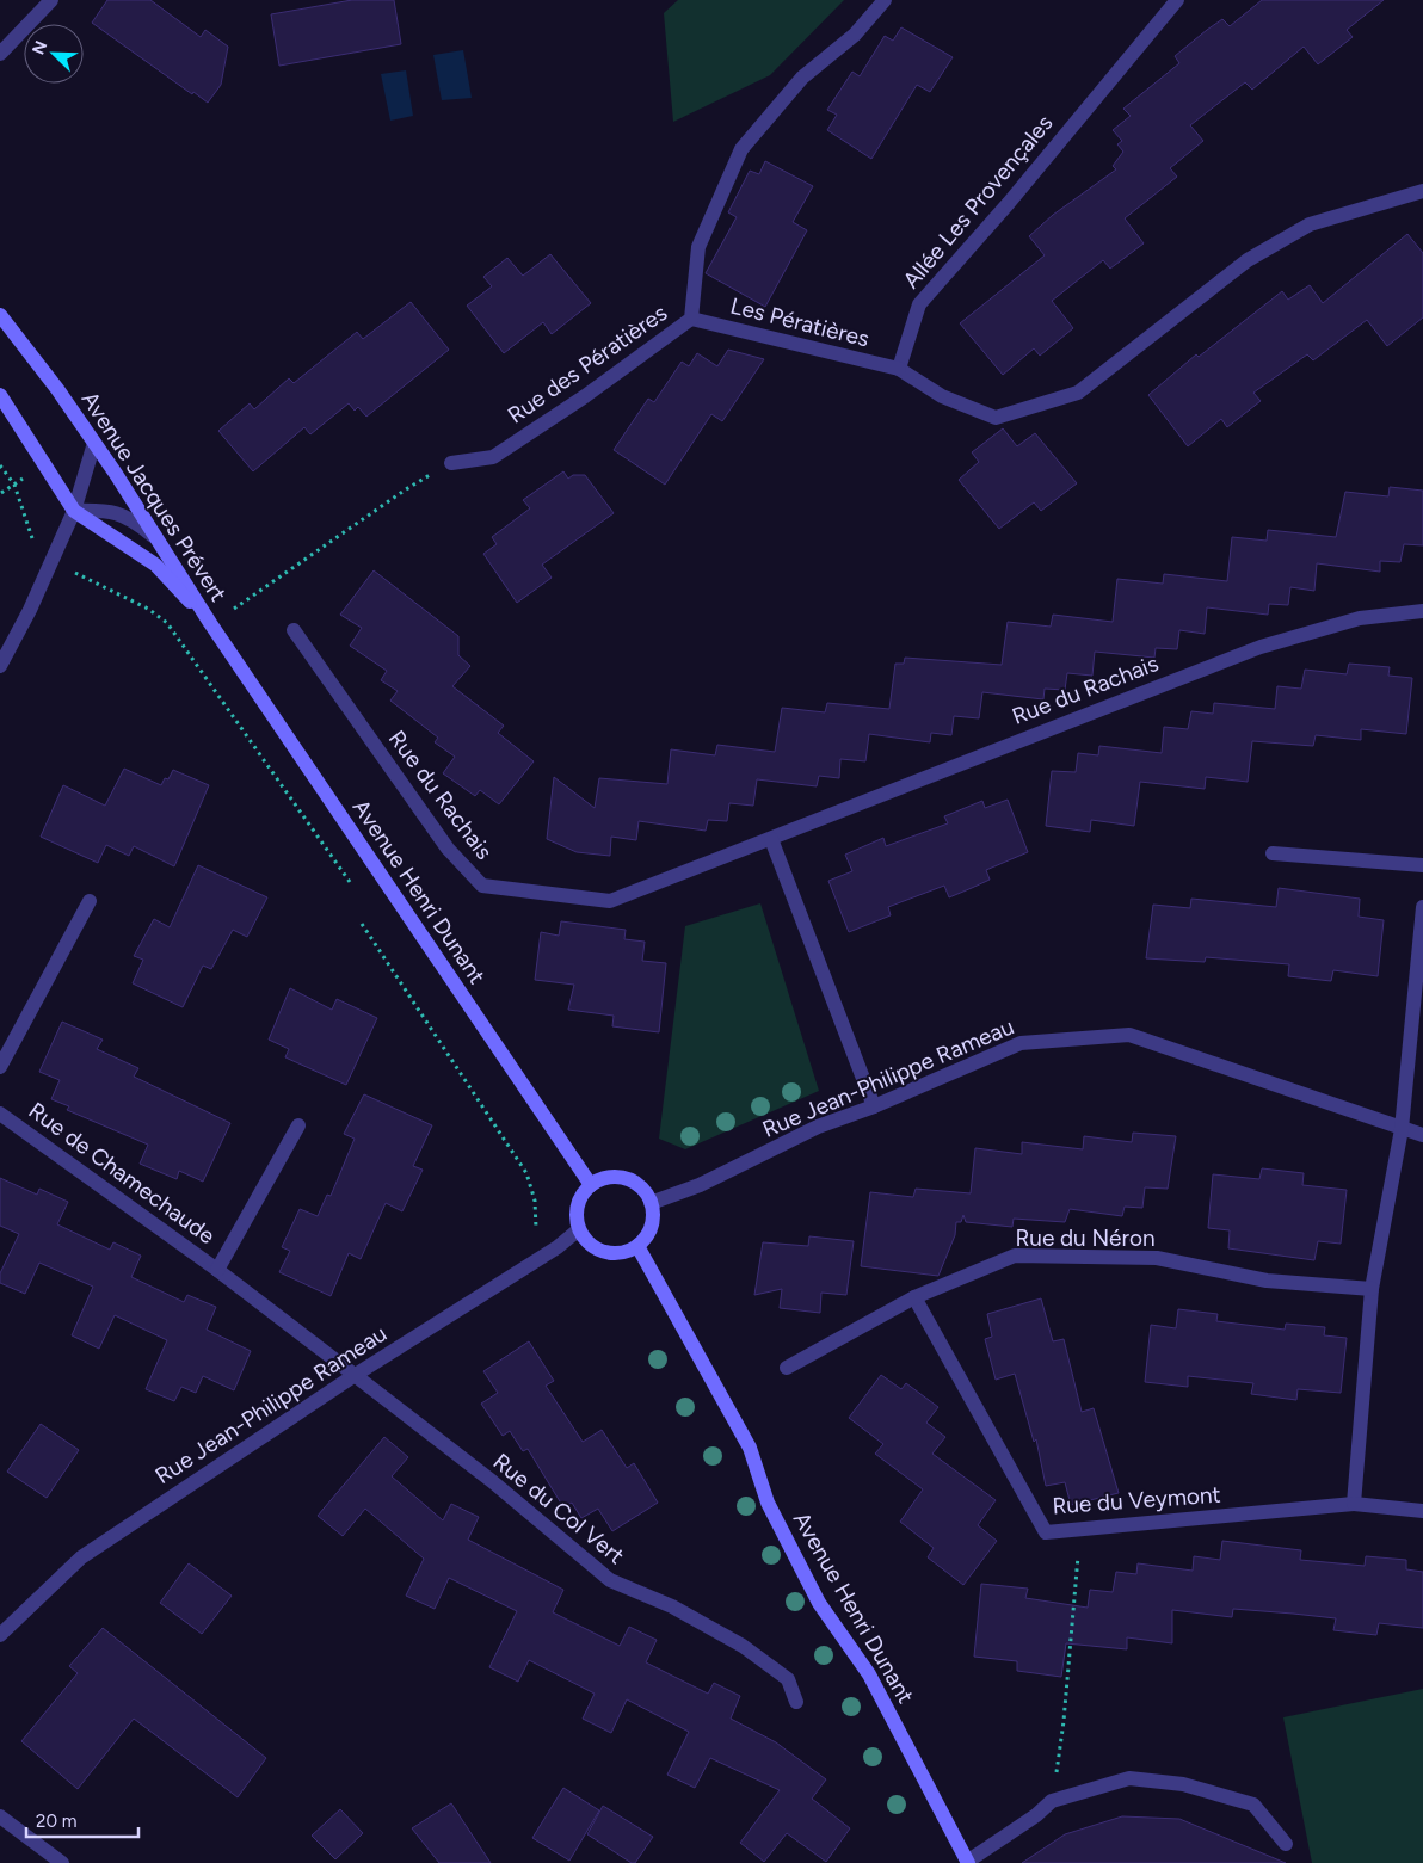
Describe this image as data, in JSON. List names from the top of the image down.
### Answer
{
  "streets": {
    "main road": ["Avenue Jacques Prévert", "Avenue Henri Dunant"],
    "street": [
      "Allée Les Provençales",
      "Les Pératières",
      "Rue des Pératières",
      "Rue du Rachais",
      "Rue Jean-Philippe Rameau",
      "Rue de Chamechaude",
      "Rue du Néron",
      "Rue du Veymont",
      "Rue du Col Vert"
    ]
  },
  "crossings": [
    ["Allée Les Provençales", "Les Pératières"],
    ["Les Pératières", "Rue des Pératières"],
    ["Avenue Jacques Prévert", "Avenue Henri Dunant"],
    ["Avenue Henri Dunant", "Rue Jean-Philippe Rameau"],
    ["Rue Jean-Philippe Rameau", "Rue de Chamechaude"],
    ["Rue Jean-Philippe Rameau", "Rue du Col Vert"],
    ["Rue de Chamechaude", "Rue du Col Vert"],
    ["Rue du Néron", "Rue du Veymont"]
  ],
  "scale_bar": "20 m",
  "north": "top left"
}
